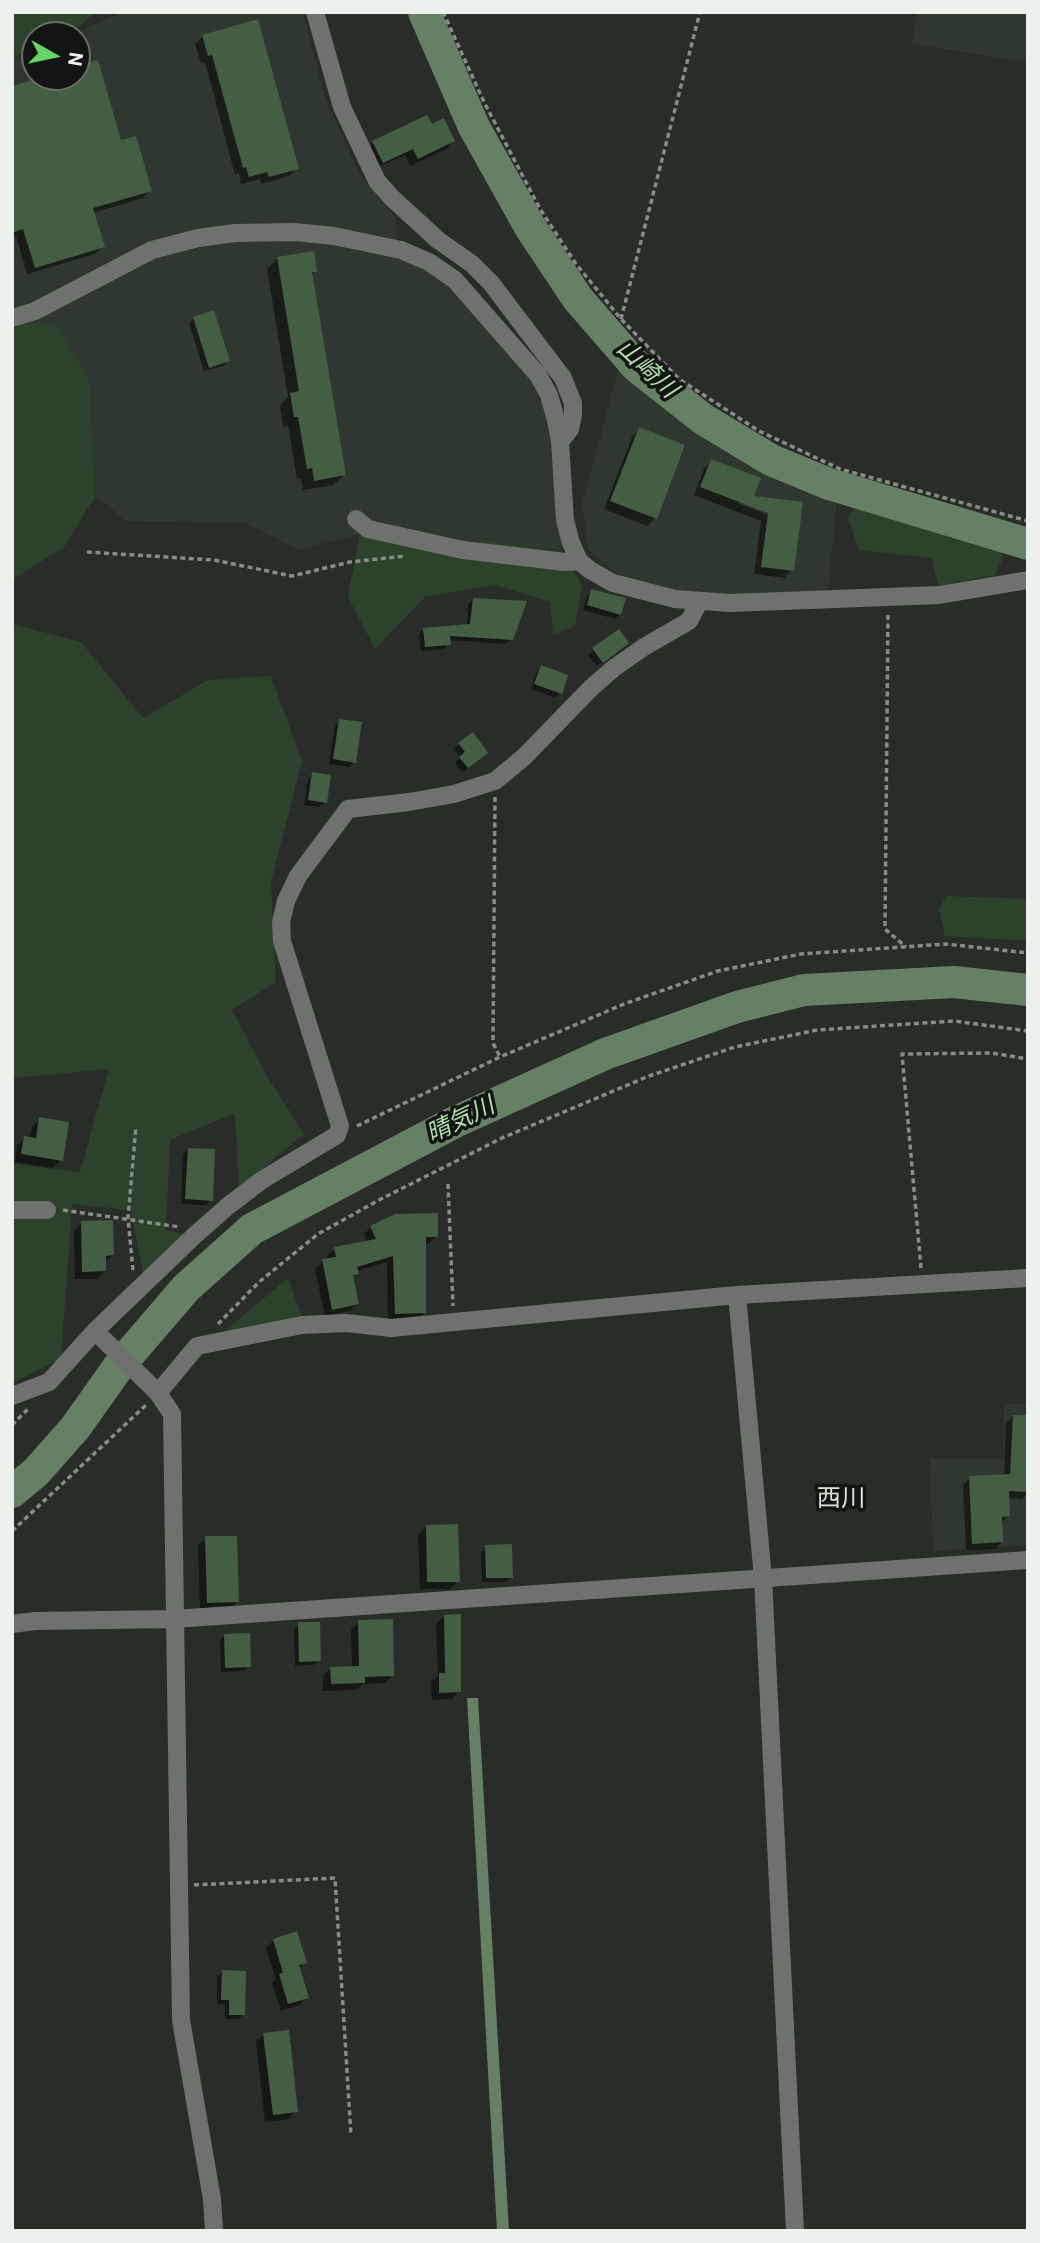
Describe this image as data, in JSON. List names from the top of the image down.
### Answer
{
  "districts": ["西川"],
  "water": ["山崎川", "晴気川"],
  "north": "right"
}
